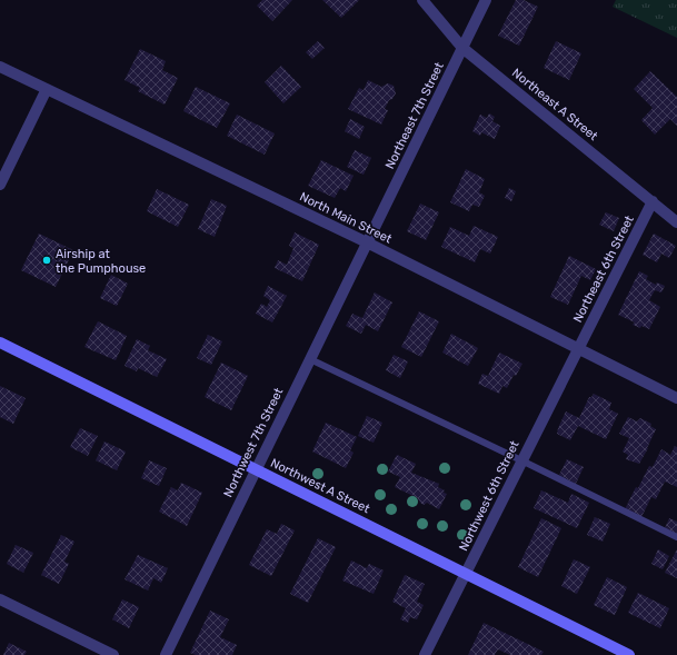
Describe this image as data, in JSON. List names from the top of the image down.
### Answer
{
  "streets": {
    "street": [
      "Northeast A Street",
      "Northeast 7th Street",
      "North Main Street",
      "Northeast 6th Street",
      "Northwest 7th Street",
      "Northwest A Street",
      "Northwest 6th Street"
    ]
  },
  "crossings": [
    ["Northeast A Street", "Northeast 7th Street"],
    ["Northeast A Street", "Northeast 6th Street"],
    ["Northeast 7th Street", "North Main Street"],
    ["Northeast 7th Street", "Northwest 7th Street"],
    ["North Main Street", "Northeast 6th Street"],
    ["North Main Street", "Northwest 7th Street"],
    ["North Main Street", "Northwest 6th Street"],
    ["Northeast 6th Street", "Northwest 6th Street"],
    ["Northwest 7th Street", "Northwest A Street"],
    ["Northwest A Street", "Northwest 6th Street"]
  ],
  "places": ["Airship at the Pumphouse"]
}
